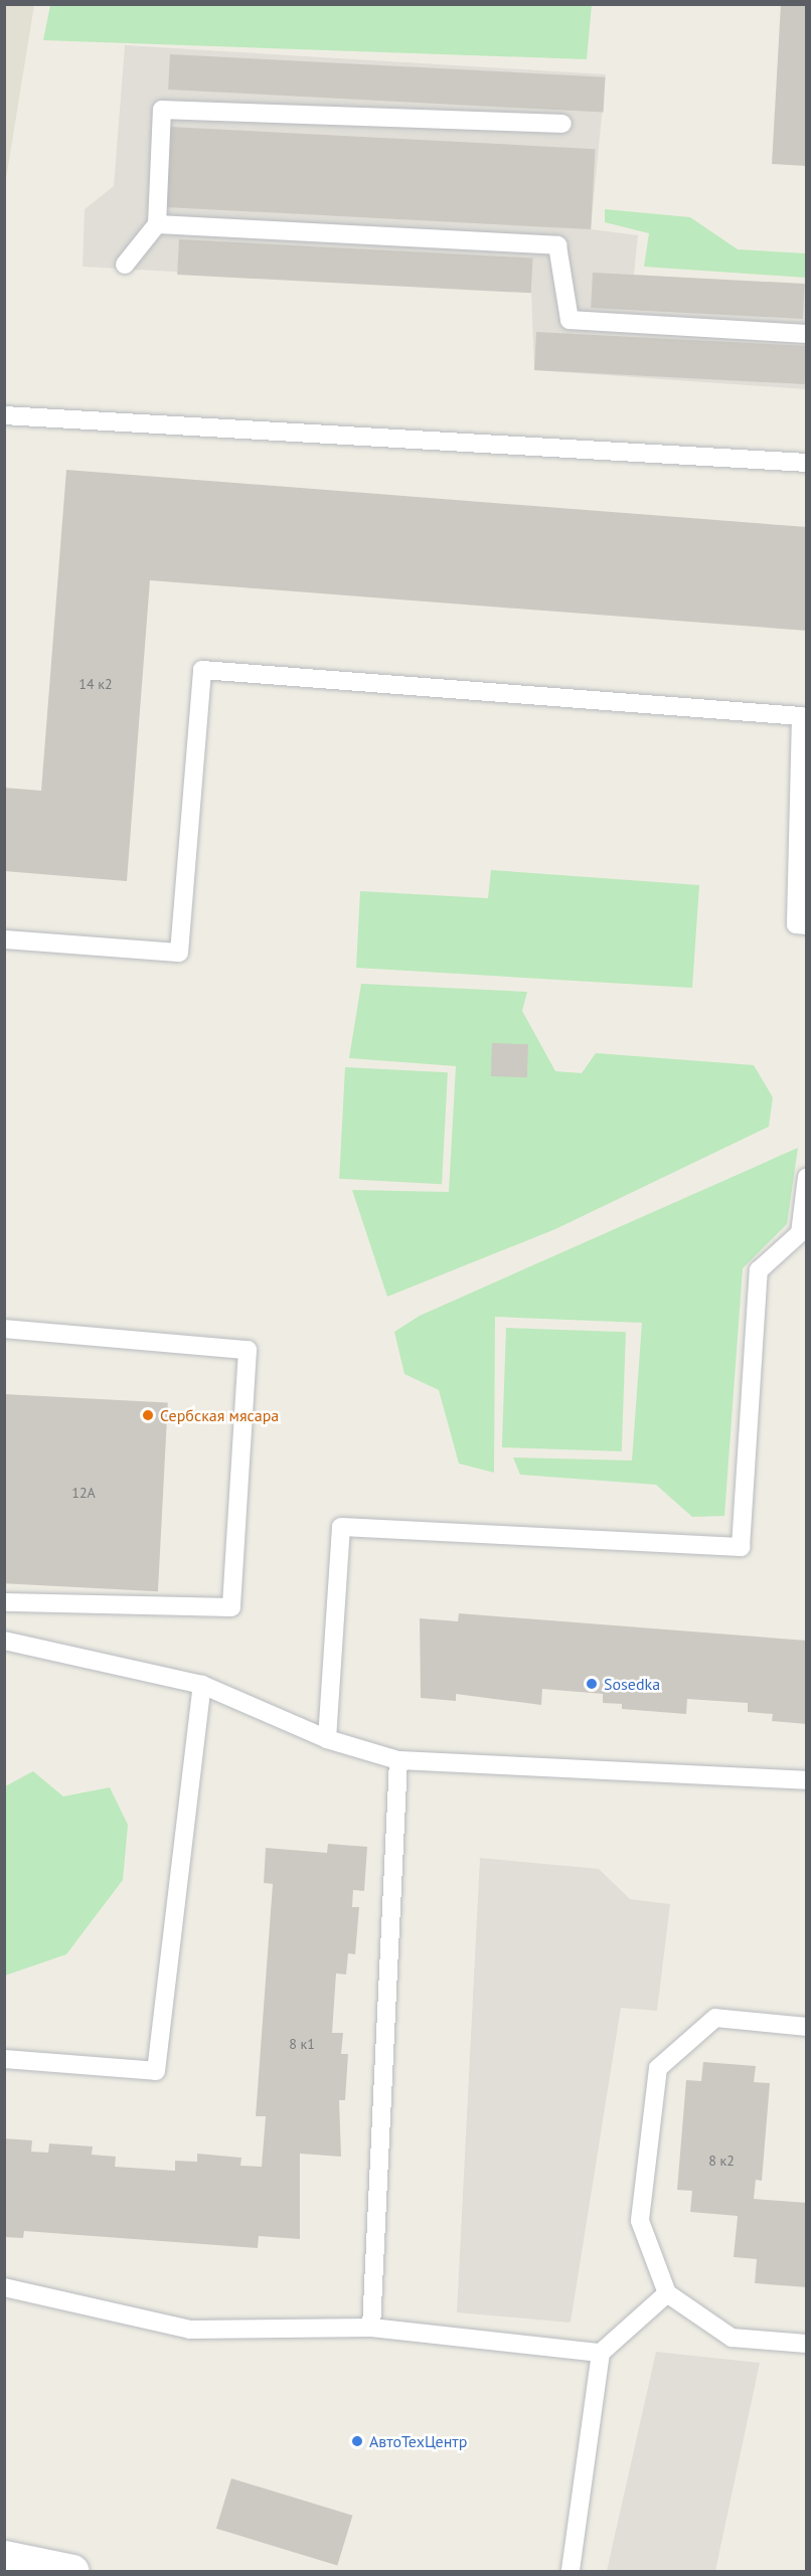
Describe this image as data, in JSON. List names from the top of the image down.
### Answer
{
  "places": ["Сербская мясара", "Sosedka", "АвтоТехЦентр"],
  "house_numbers": [
    "14 к2",
    "12А",
    "8 к1",
    "8 к2"
  ]
}
